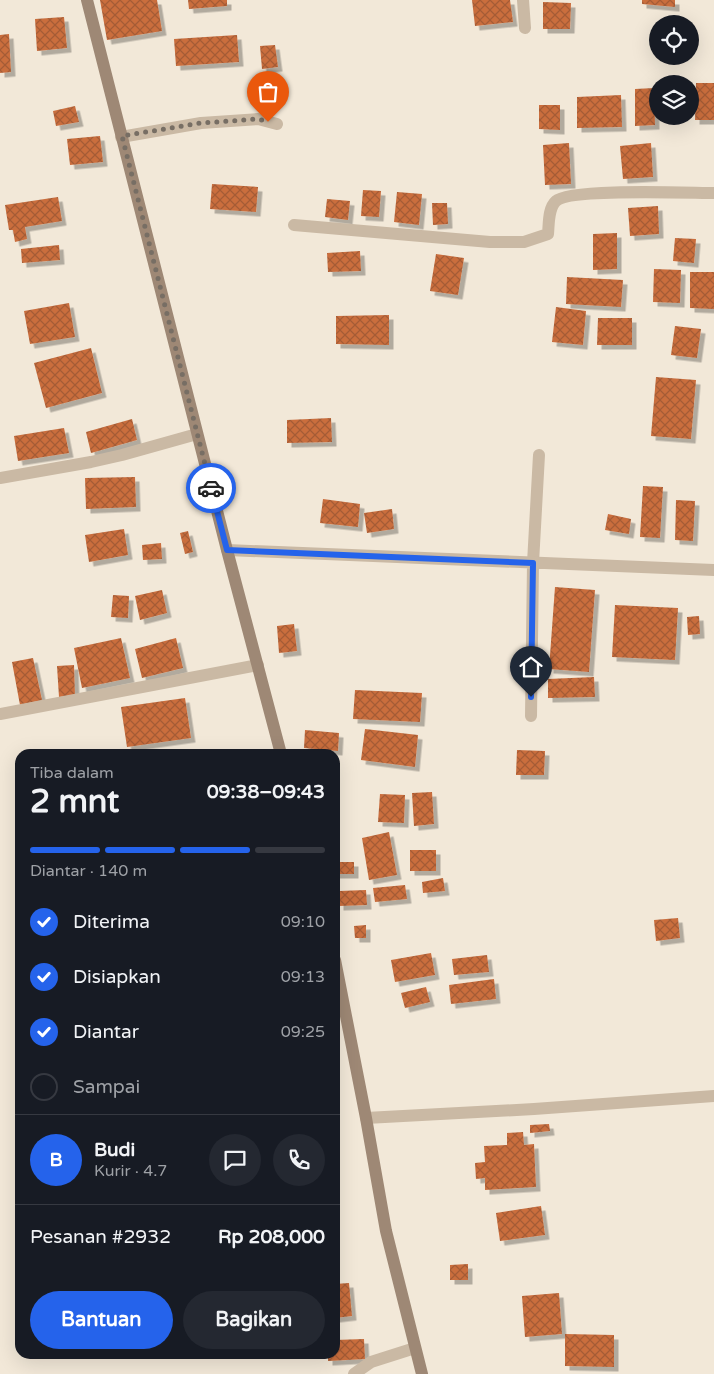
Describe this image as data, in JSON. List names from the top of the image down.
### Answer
{
  "page": {
    "heading": ["2 mnt", "Tiba dalam", "09:38–09:43"],
    "panel": [
      "Budi",
      "Kurir · 4.7",
      "Pesanan #2932",
      "Rp 208,000"
    ],
    "bar": "Diantar · 140 m",
    "list": [
      ["Diterima", "09:10"],
      ["Disiapkan", "09:13"],
      ["Diantar", "09:25"],
      "Sampai"
    ],
    "round": "B",
    "buttons": ["Bantuan", "Bagikan"]
  }
}
